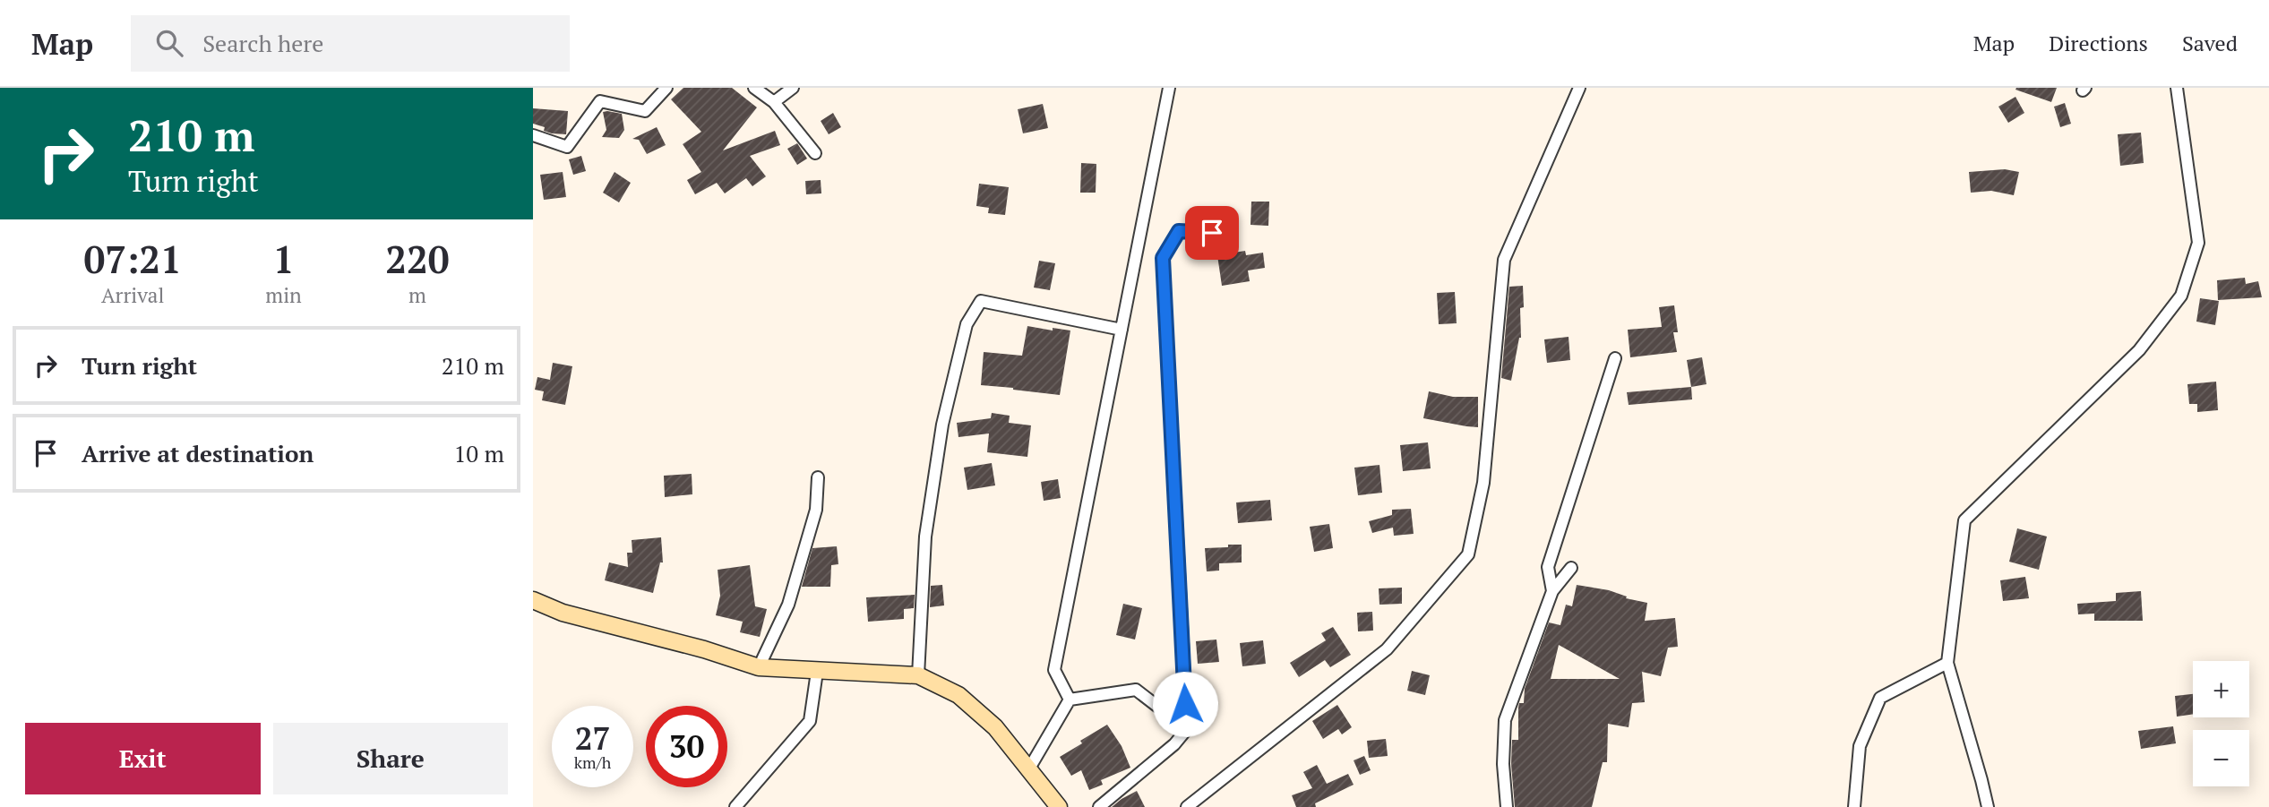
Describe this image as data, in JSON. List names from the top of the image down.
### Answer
{
  "page": {
    "header": "Map",
    "search": "Search here",
    "nav": ["Map", "Directions", "Saved"],
    "turn": ["210 m", "Turn right"],
    "eta": [
      "07:21",
      "Arrival",
      "1",
      "min",
      "220",
      "m"
    ],
    "list": [
      {
        "name": "Turn right",
        "value": "210 m"
      },
      {
        "name": "Arrive at destination",
        "value": "10 m"
      }
    ],
    "map_buttons": ["+", "−"],
    "speed": "27 km/h",
    "limit": "30",
    "buttons": ["Exit", "Share"]
  }
}
